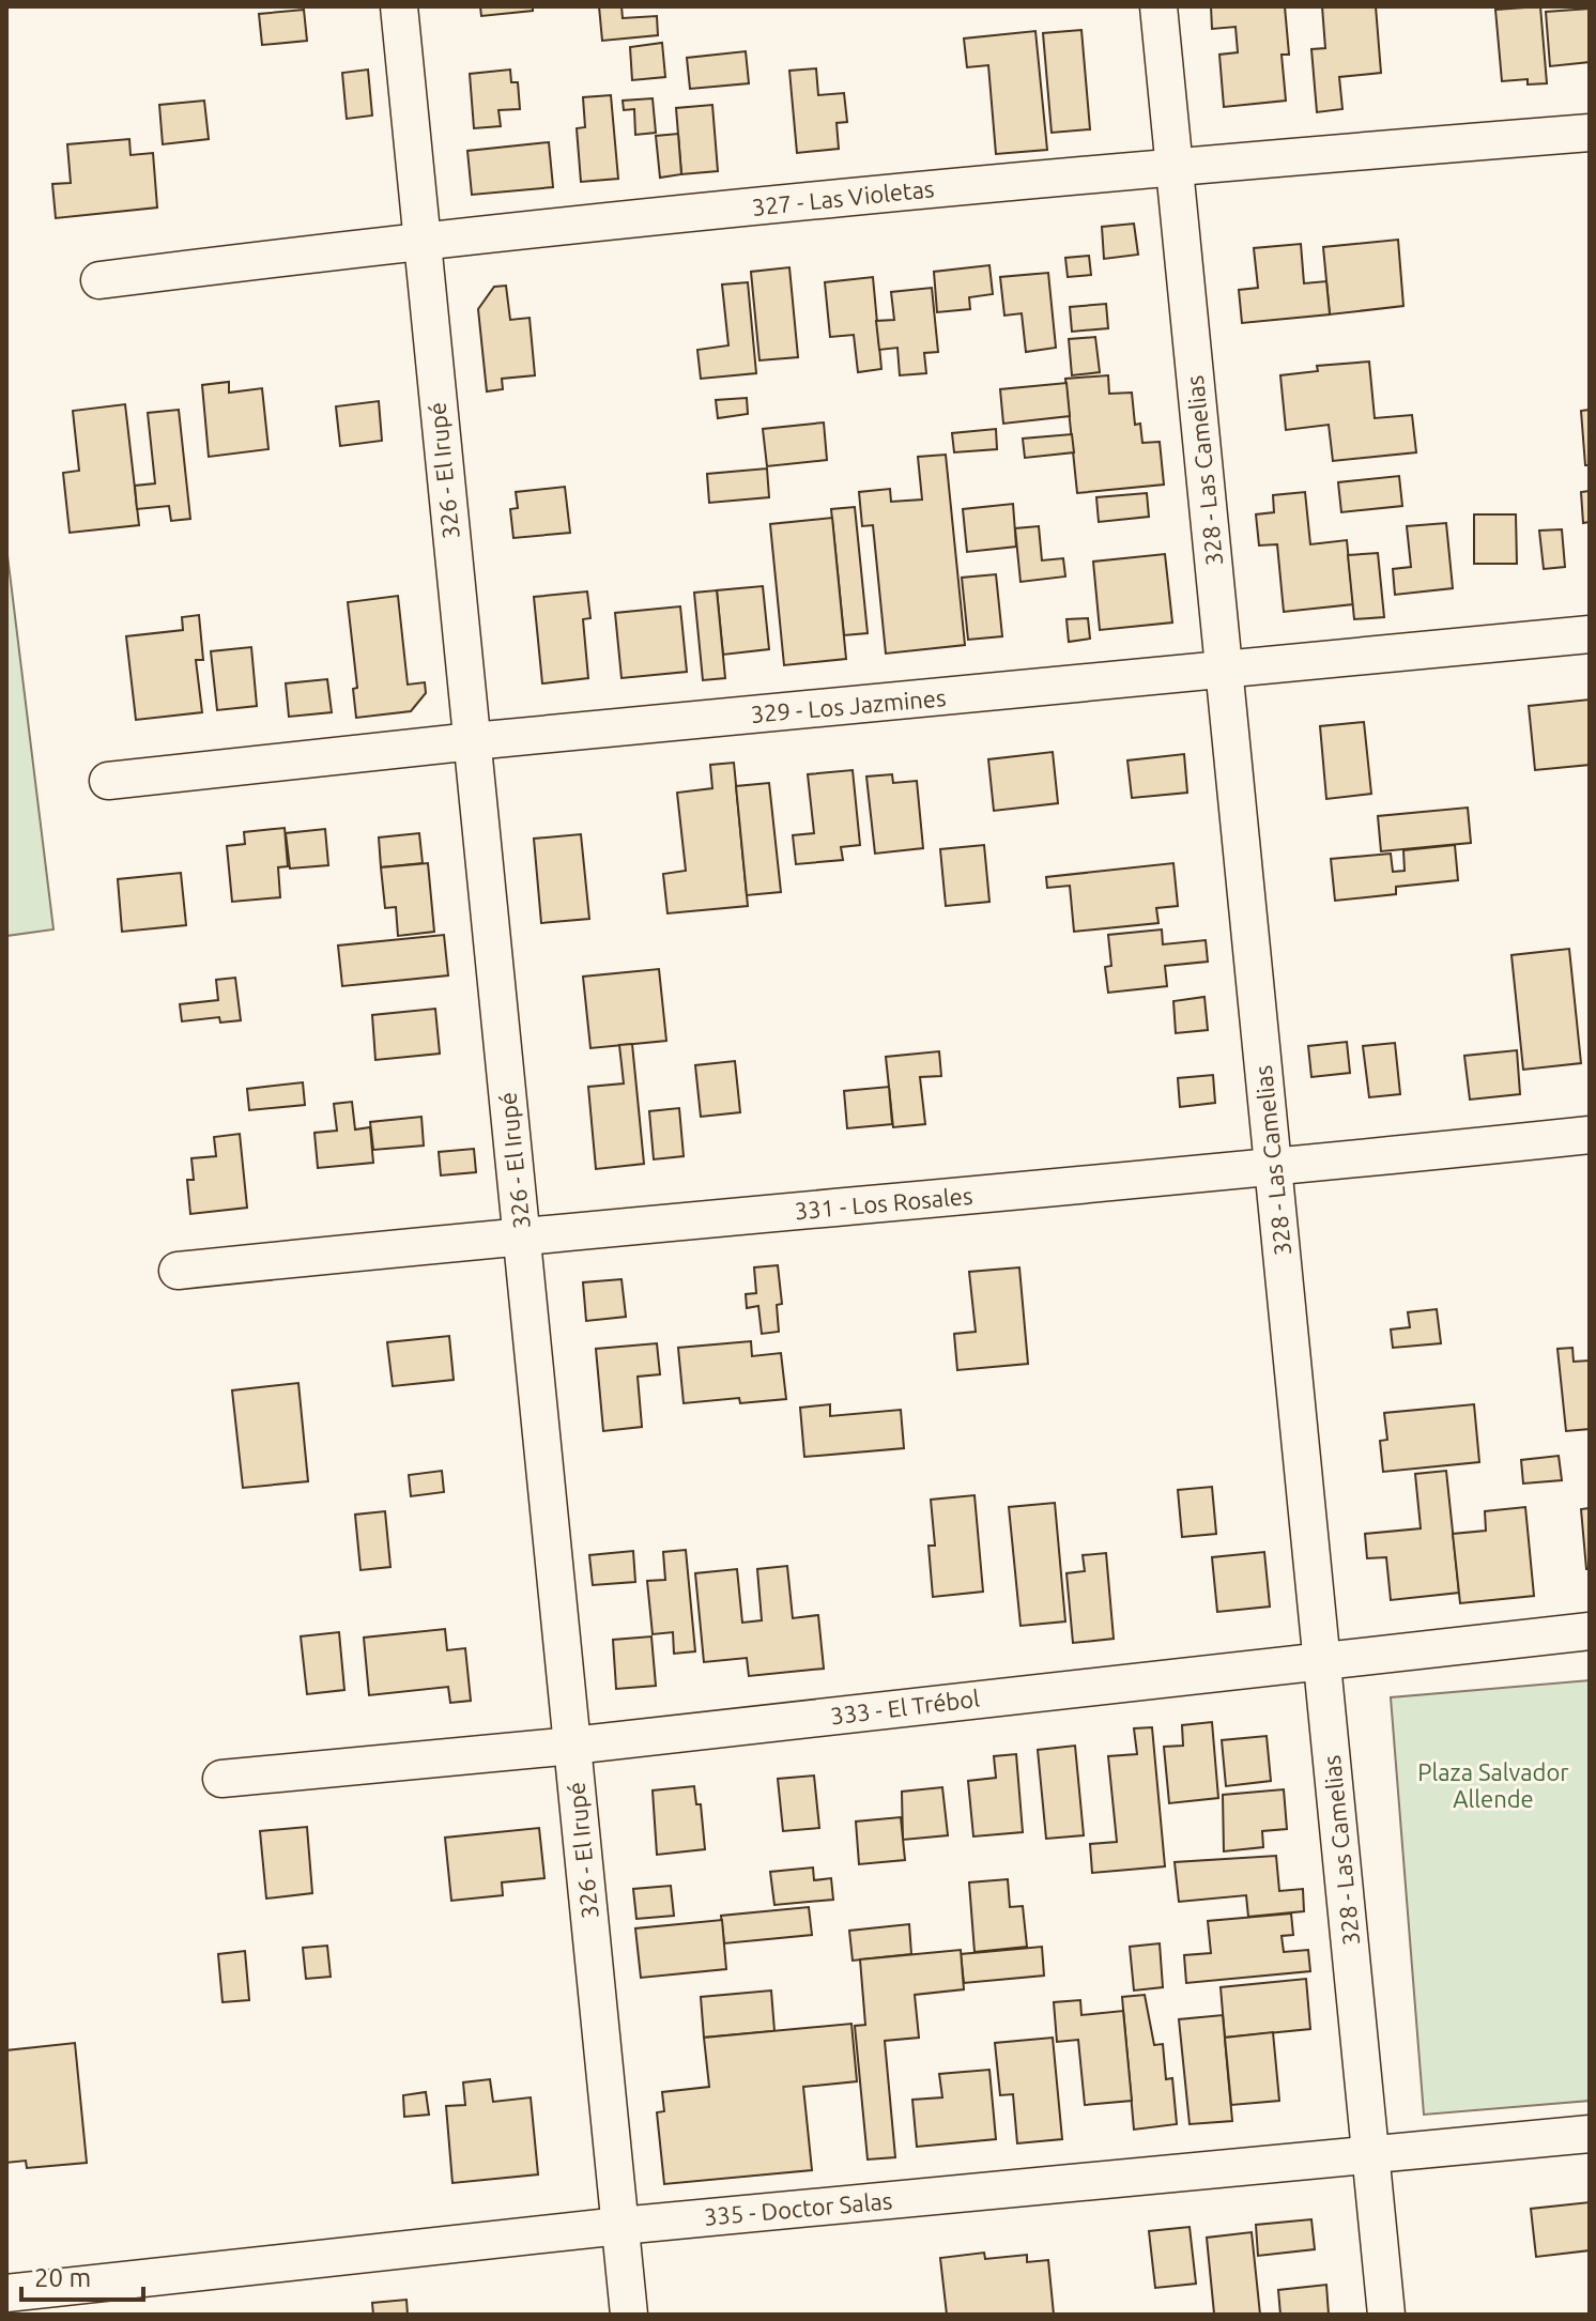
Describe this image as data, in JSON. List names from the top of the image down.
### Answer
{
  "streets": {
    "street": [
      "327 - Las Violetas",
      "326 - El Irupé",
      "328 - Las Camelias",
      "329 - Los Jazmines",
      "331 - Los Rosales",
      "333 - El Trébol",
      "335 - Doctor Salas"
    ]
  },
  "crossings": [
    ["327 - Las Violetas", "326 - El Irupé"],
    ["327 - Las Violetas", "328 - Las Camelias"],
    ["326 - El Irupé", "329 - Los Jazmines"],
    ["326 - El Irupé", "331 - Los Rosales"],
    ["326 - El Irupé", "333 - El Trébol"],
    ["326 - El Irupé", "335 - Doctor Salas"],
    ["328 - Las Camelias", "329 - Los Jazmines"],
    ["328 - Las Camelias", "331 - Los Rosales"],
    ["328 - Las Camelias", "333 - El Trébol"],
    ["328 - Las Camelias", "335 - Doctor Salas"]
  ],
  "parks": ["Plaza Salvador Allende"],
  "scale_bar": "20 m"
}
